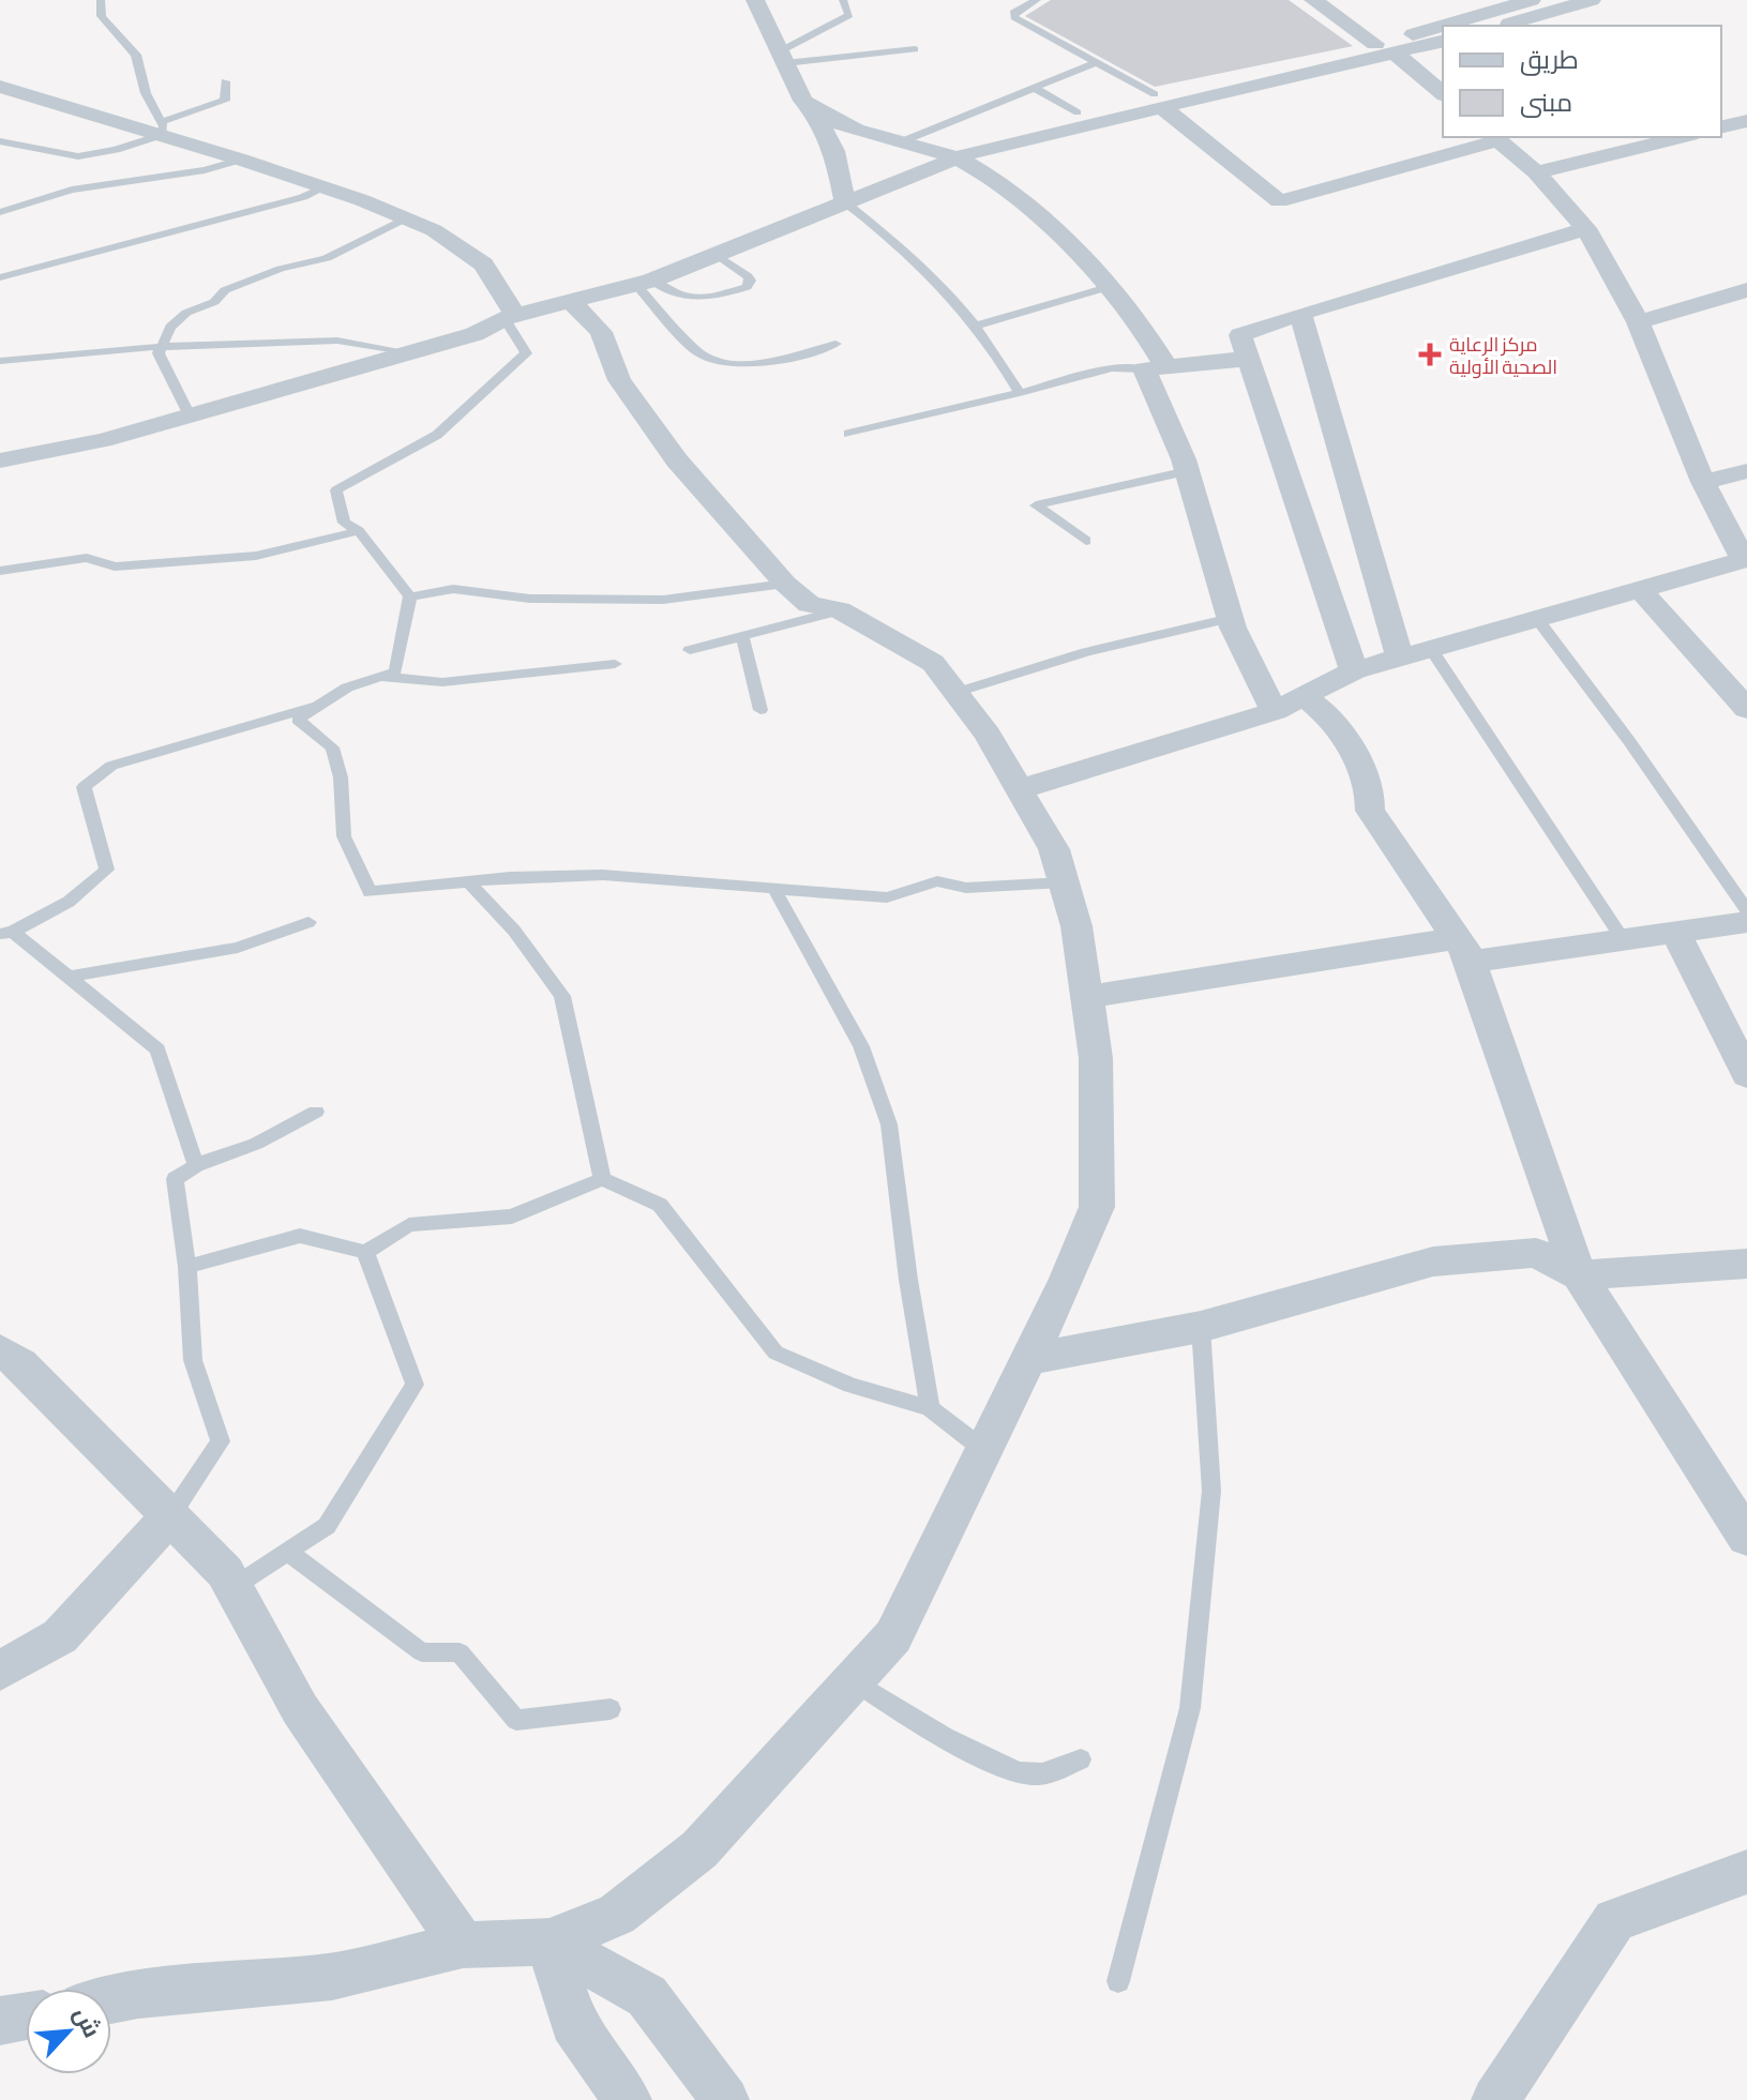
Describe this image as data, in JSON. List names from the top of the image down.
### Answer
{
  "places": {
    "health": ["مركز الرعاية الصحية الأولية"]
  },
  "legend": ["طريق", "مبنى"],
  "north": "top right"
}
